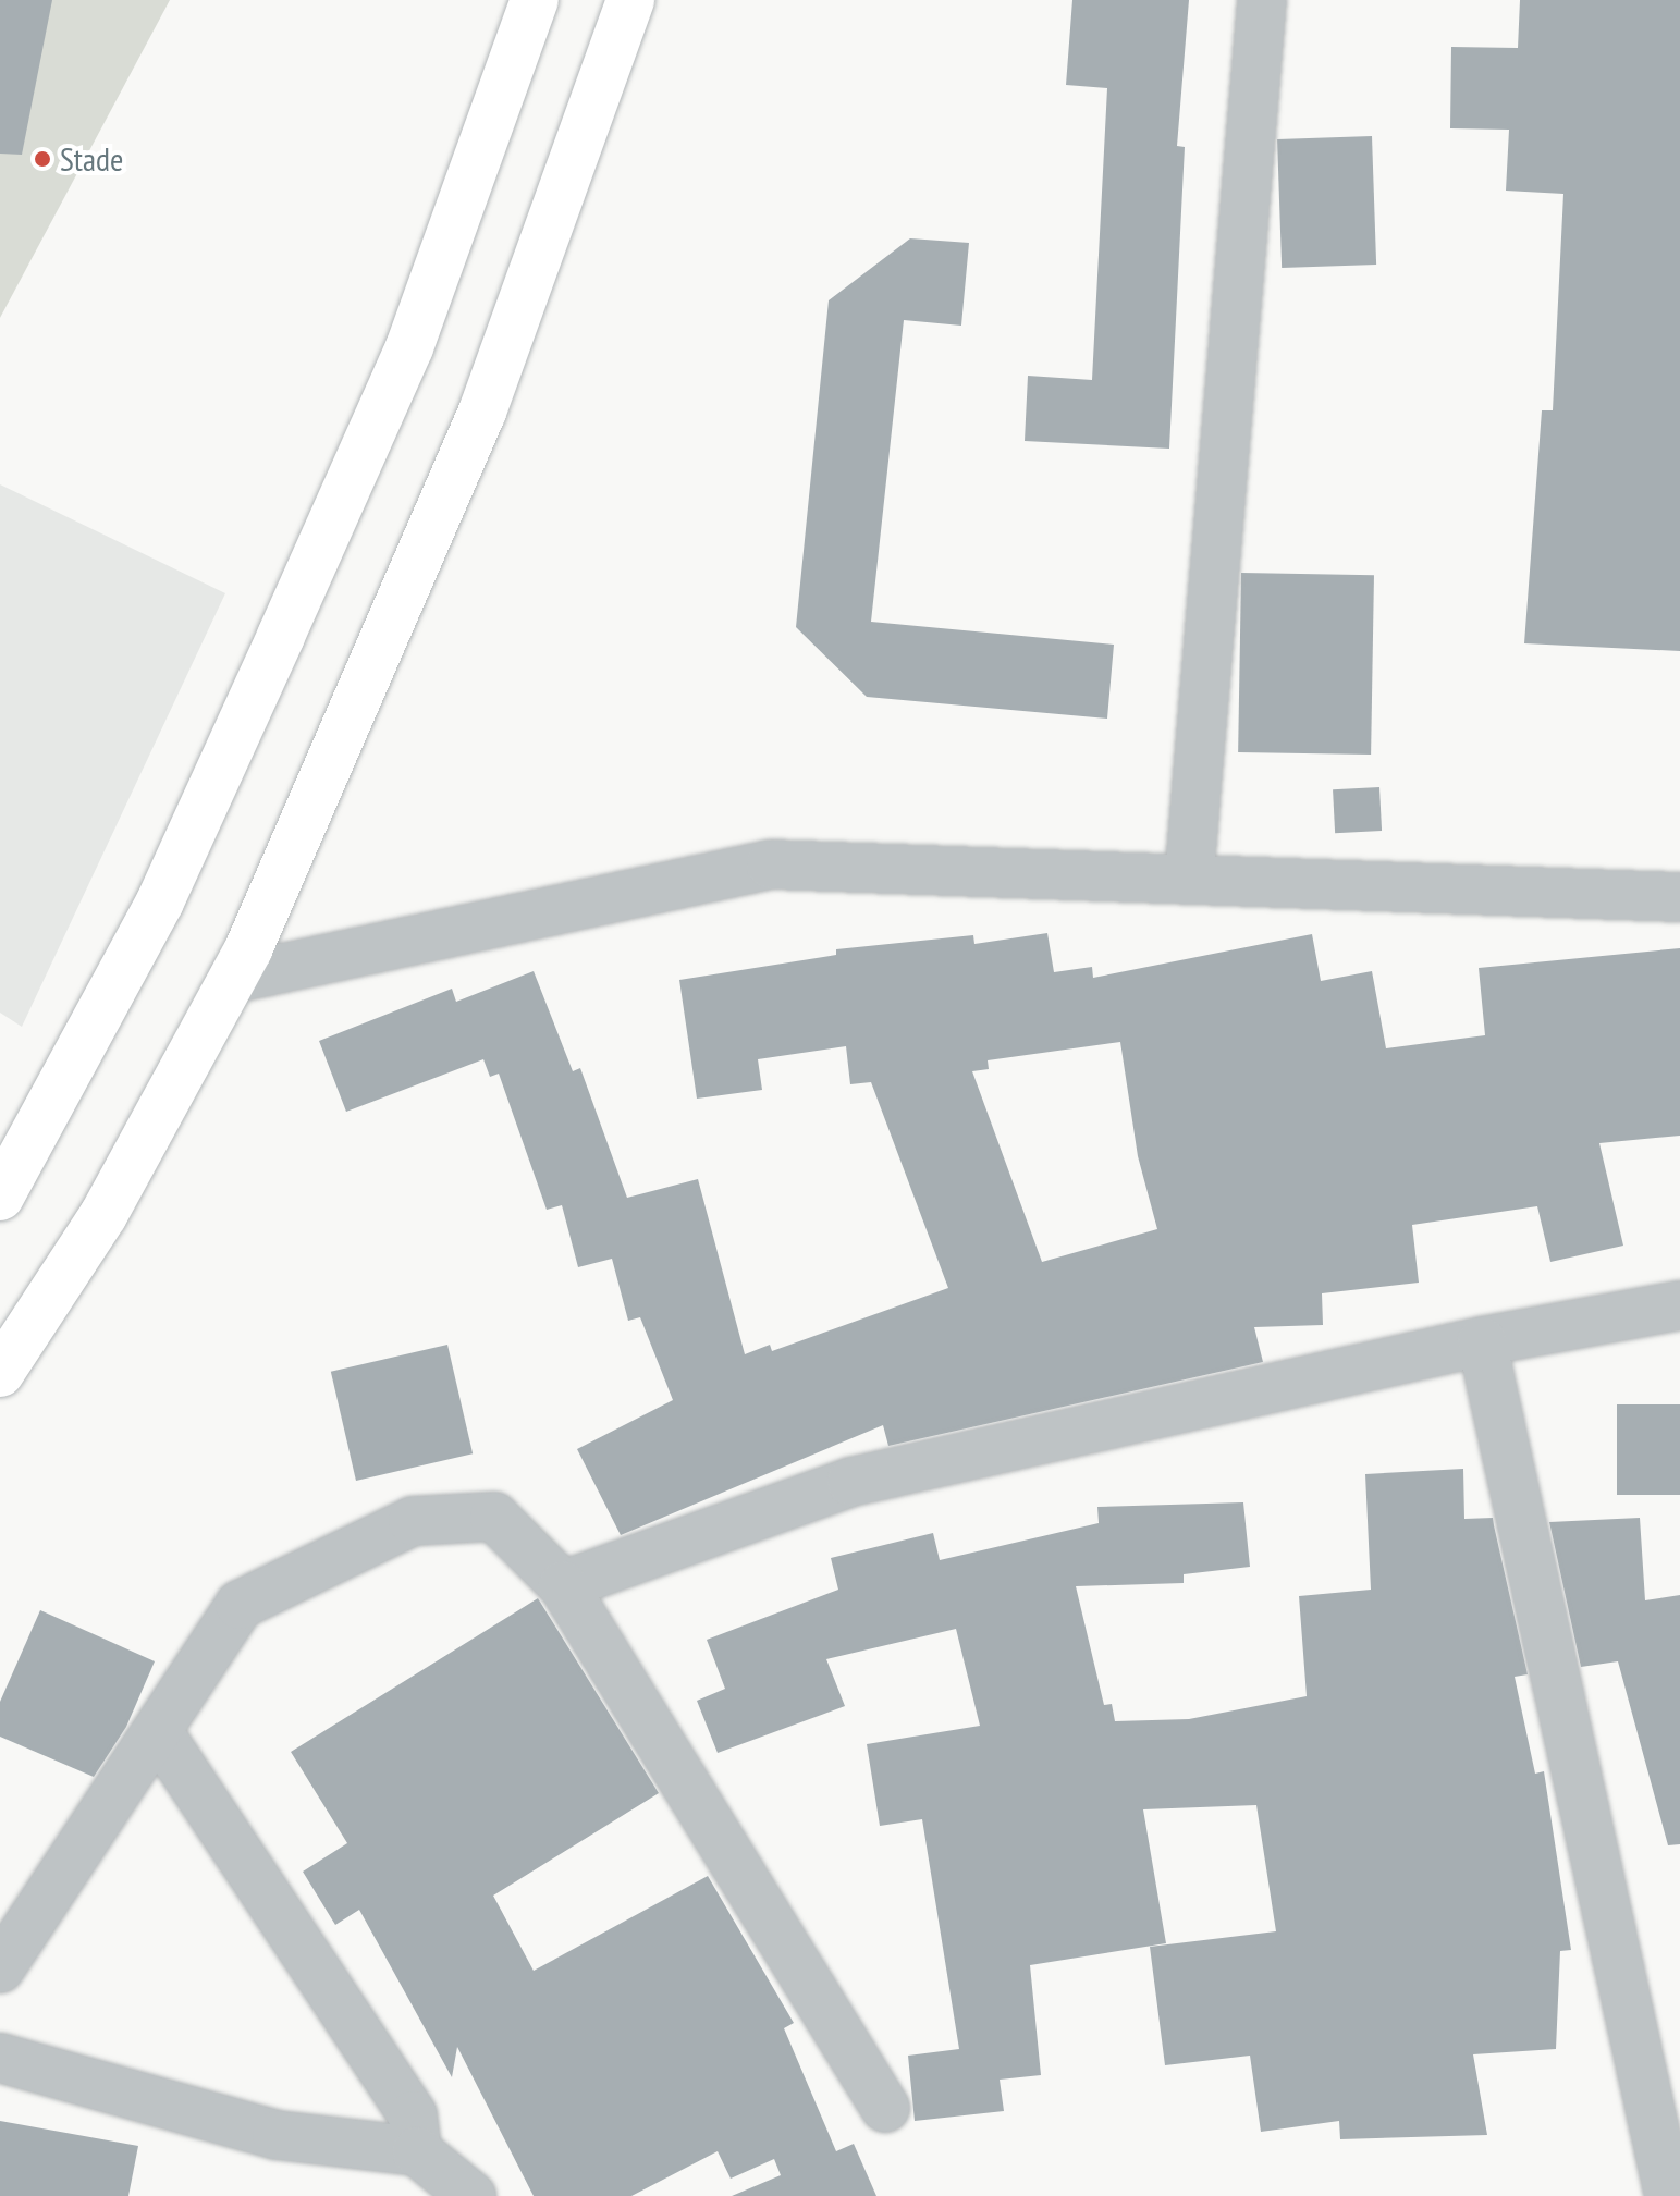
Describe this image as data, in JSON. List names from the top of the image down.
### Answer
{
  "places": ["Stade"]
}
